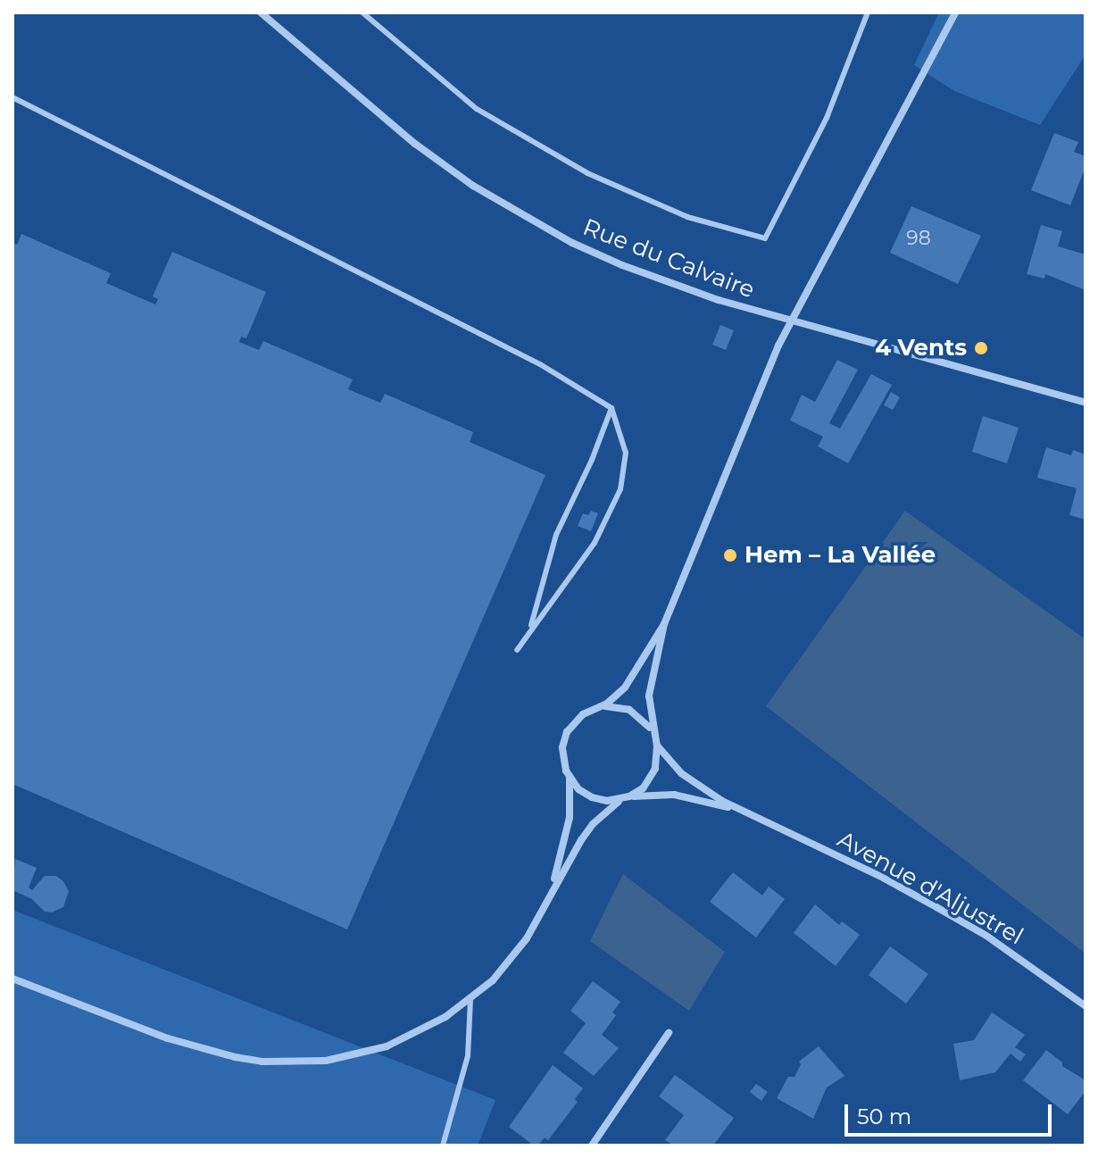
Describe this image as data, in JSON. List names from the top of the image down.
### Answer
{
  "streets": {
    "street": ["Rue du Calvaire", "Avenue d'Aljustrel"]
  },
  "places": ["4 Vents", "Hem – La Vallée"],
  "house_numbers": ["98"],
  "scale_bar": "50 m"
}
